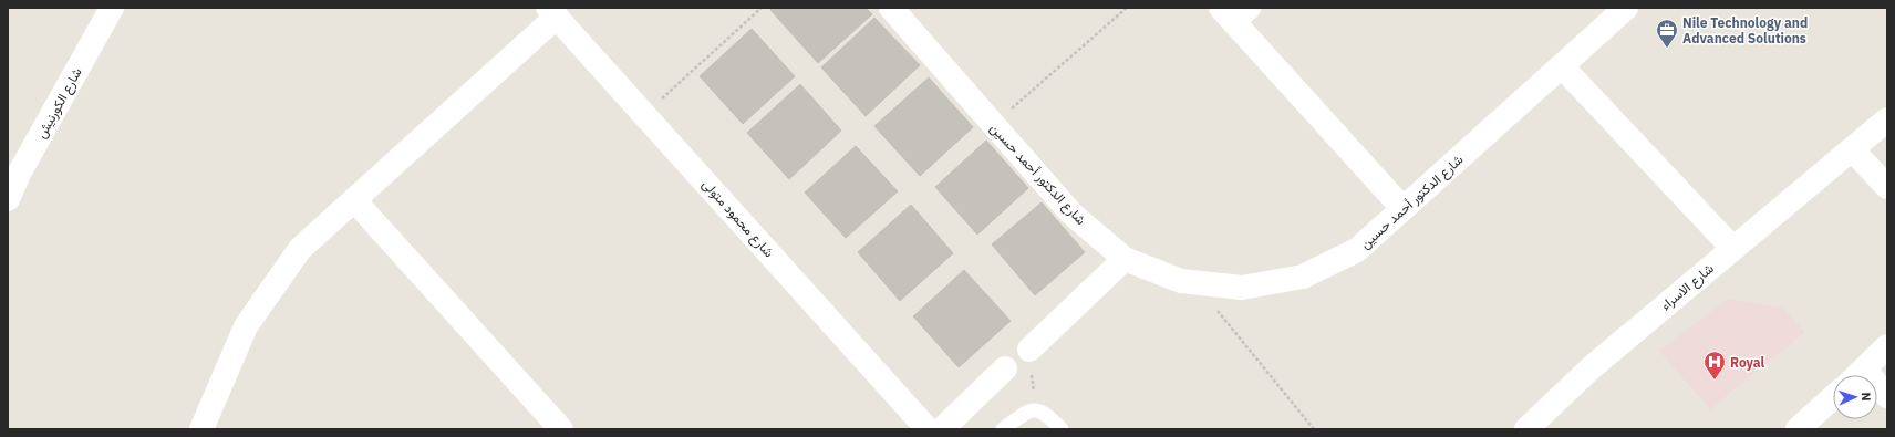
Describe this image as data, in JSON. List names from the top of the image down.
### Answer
{
  "streets": {
    "street": [
      "شارع الكورنيش",
      "شارع الدكتور أحمد حسين",
      "شارع محمود متولى",
      "شارع الاسراء"
    ]
  },
  "places": {
    "office": ["Nile Technology and Advanced Solutions"],
    "hospital": ["Royal"]
  },
  "north": "right"
}
